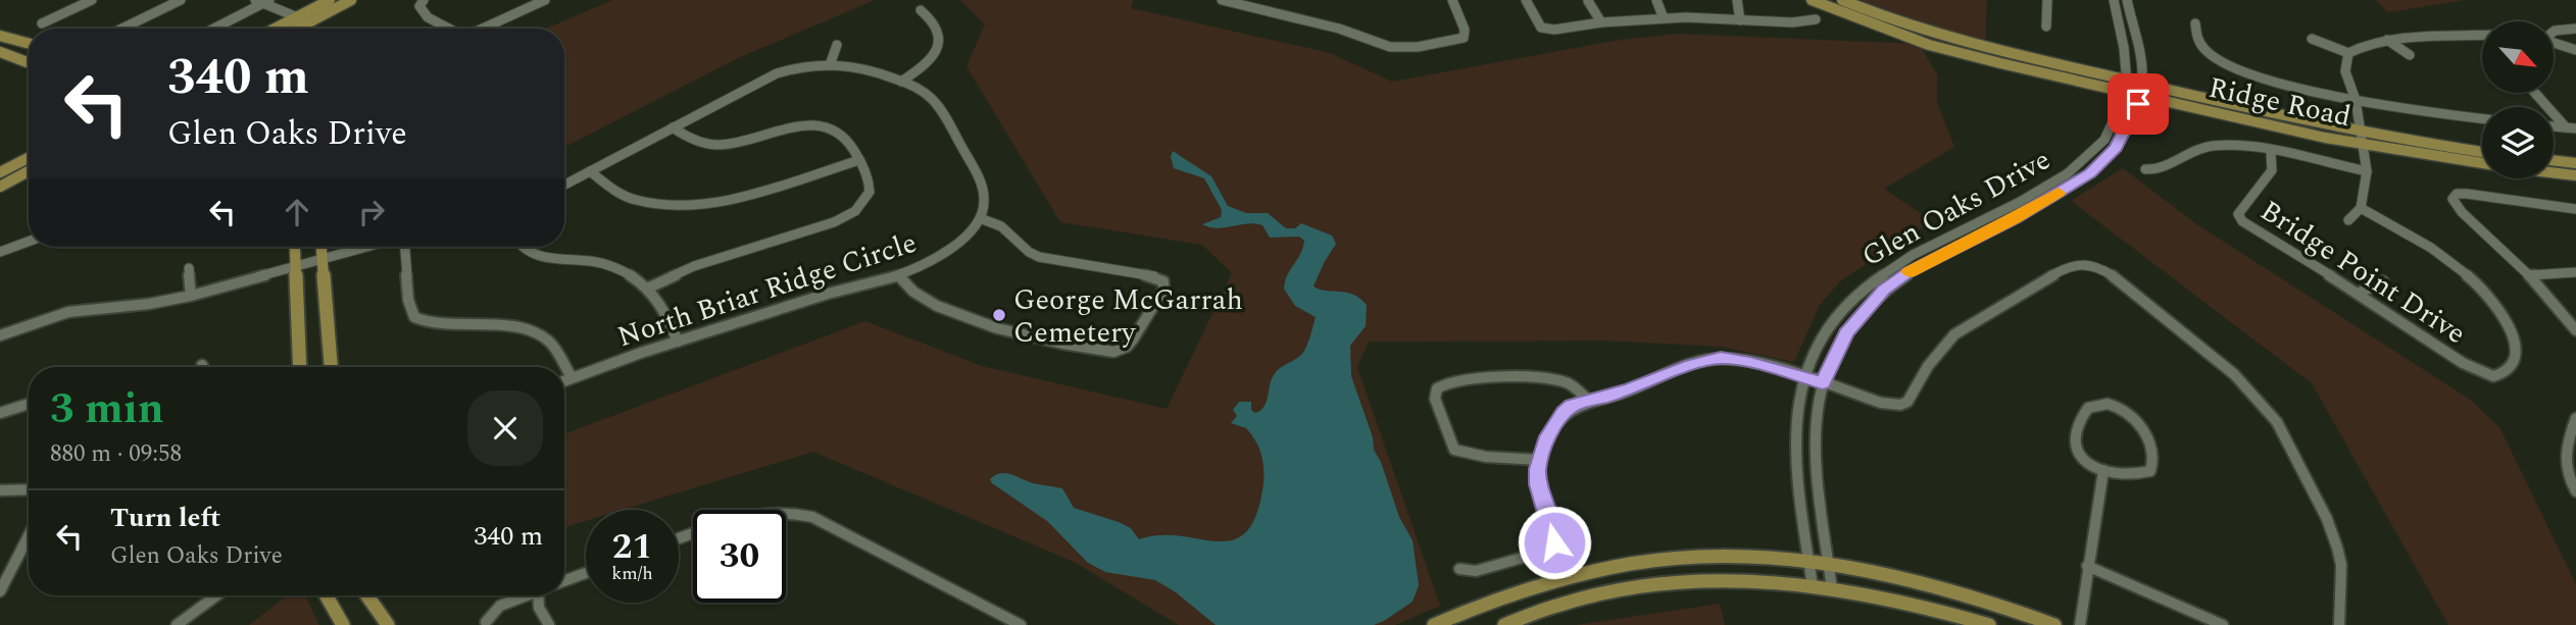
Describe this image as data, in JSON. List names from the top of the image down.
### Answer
{
  "streets": {
    "main road": ["Ridge Road"],
    "street": ["Glen Oaks Drive", "Bridge Point Drive", "North Briar Ridge Circle"]
  },
  "crossings": [
    ["Ridge Road", "Glen Oaks Drive"]
  ],
  "places": ["George McGarrah Cemetery"],
  "north": "bottom right",
  "page": {
    "turn": ["340 m", "Glen Oaks Drive"],
    "heading": ["3 min", "880 m · 09:58"],
    "list": [
      {
        "name": "Turn left",
        "note": "Glen Oaks Drive",
        "value": "340 m"
      }
    ],
    "speed": "21 km/h",
    "limit": "30"
  }
}
